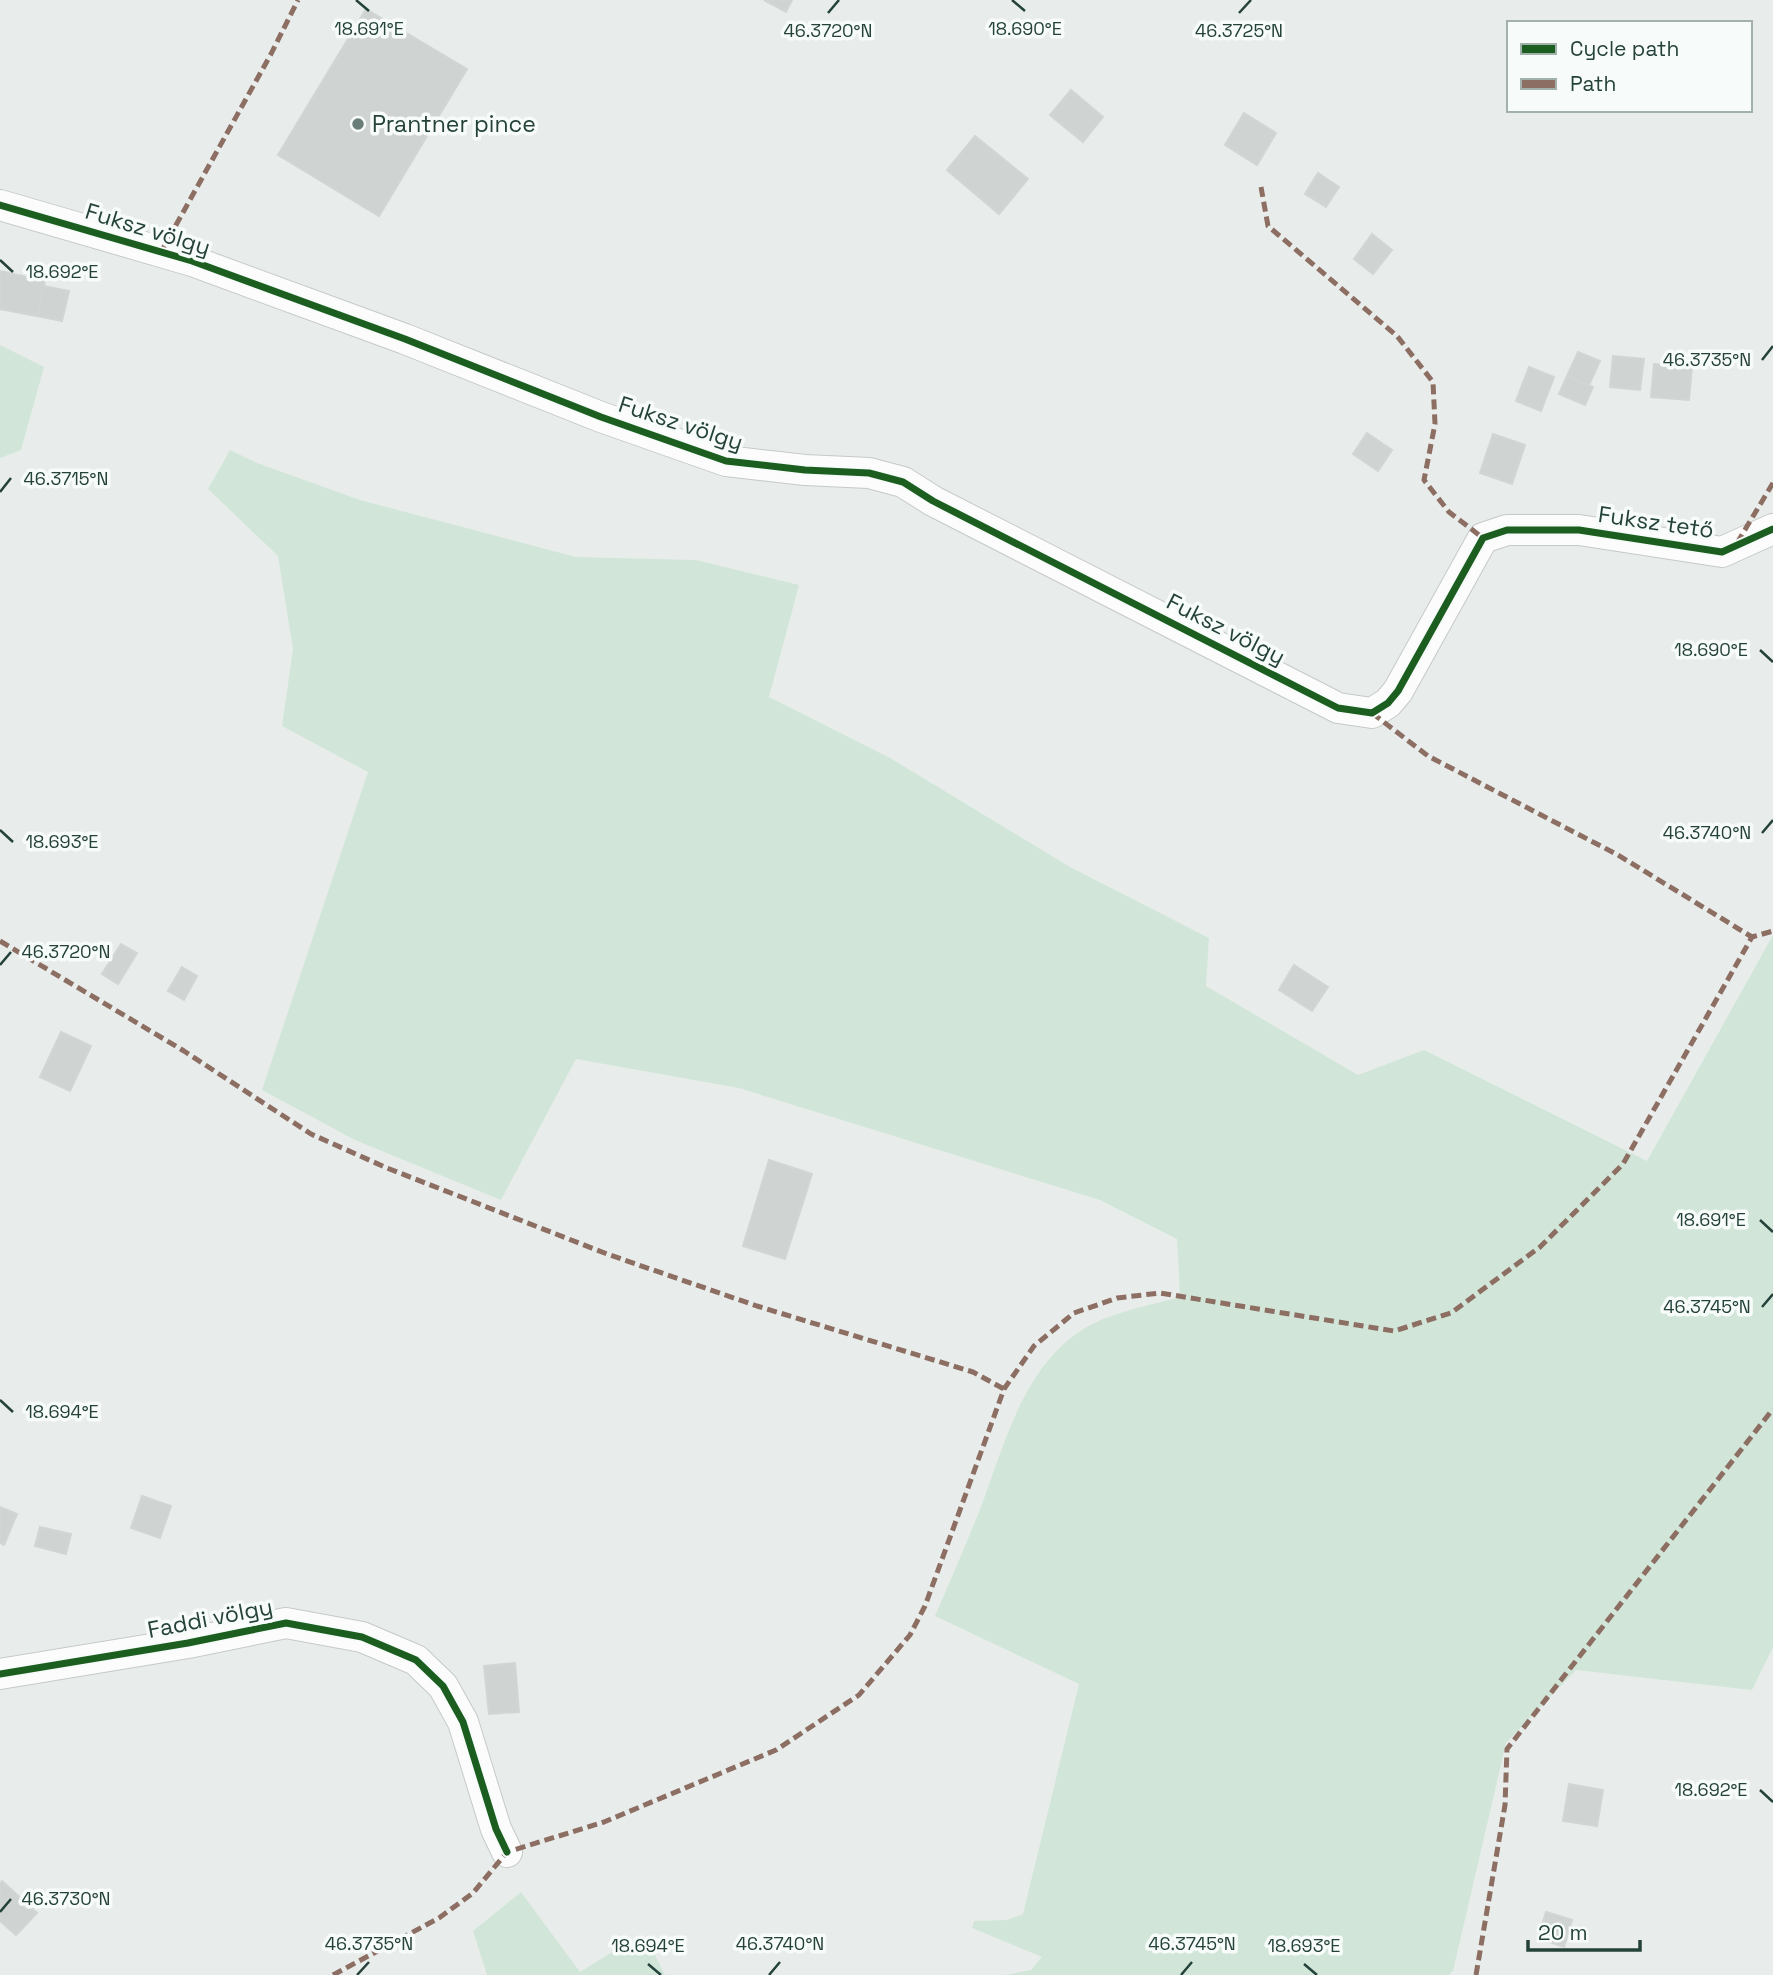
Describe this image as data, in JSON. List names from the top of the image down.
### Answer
{
  "streets": {
    "street": ["Fuksz völgy", "Fuksz tető", "Faddi völgy"]
  },
  "crossings": [
    ["Fuksz völgy", "Fuksz tető"]
  ],
  "places": ["Prantner pince"],
  "legend": ["Cycle path", "Path"],
  "scale_bar": "20 m",
  "coordinates": [
    "18.691°E",
    "18.690°E",
    "46.3720°N",
    "46.3725°N",
    "18.692°E",
    "46.3735°N",
    "46.3715°N",
    "46.3740°N",
    "18.693°E",
    "46.3745°N",
    "18.694°E",
    "46.3730°N"
  ]
}
